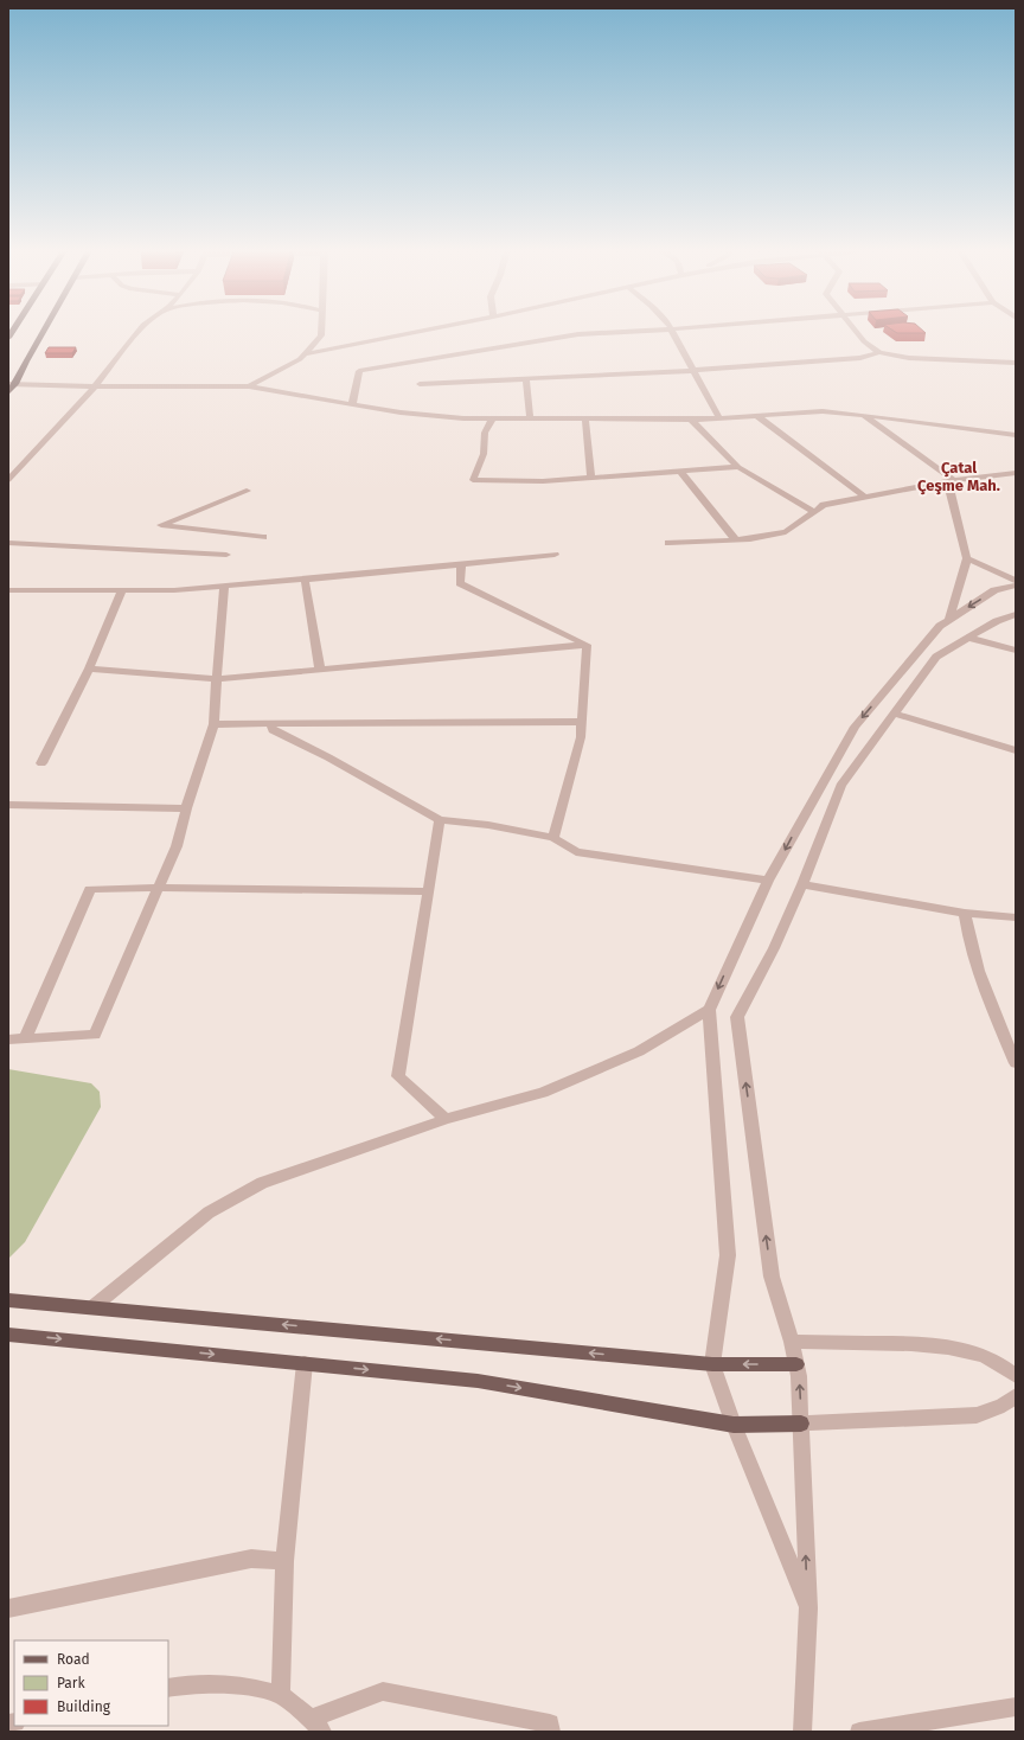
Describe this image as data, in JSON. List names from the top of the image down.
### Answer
{
  "districts": ["Çatal Çeşme Mah."],
  "legend": ["Road", "Park", "Building"]
}
